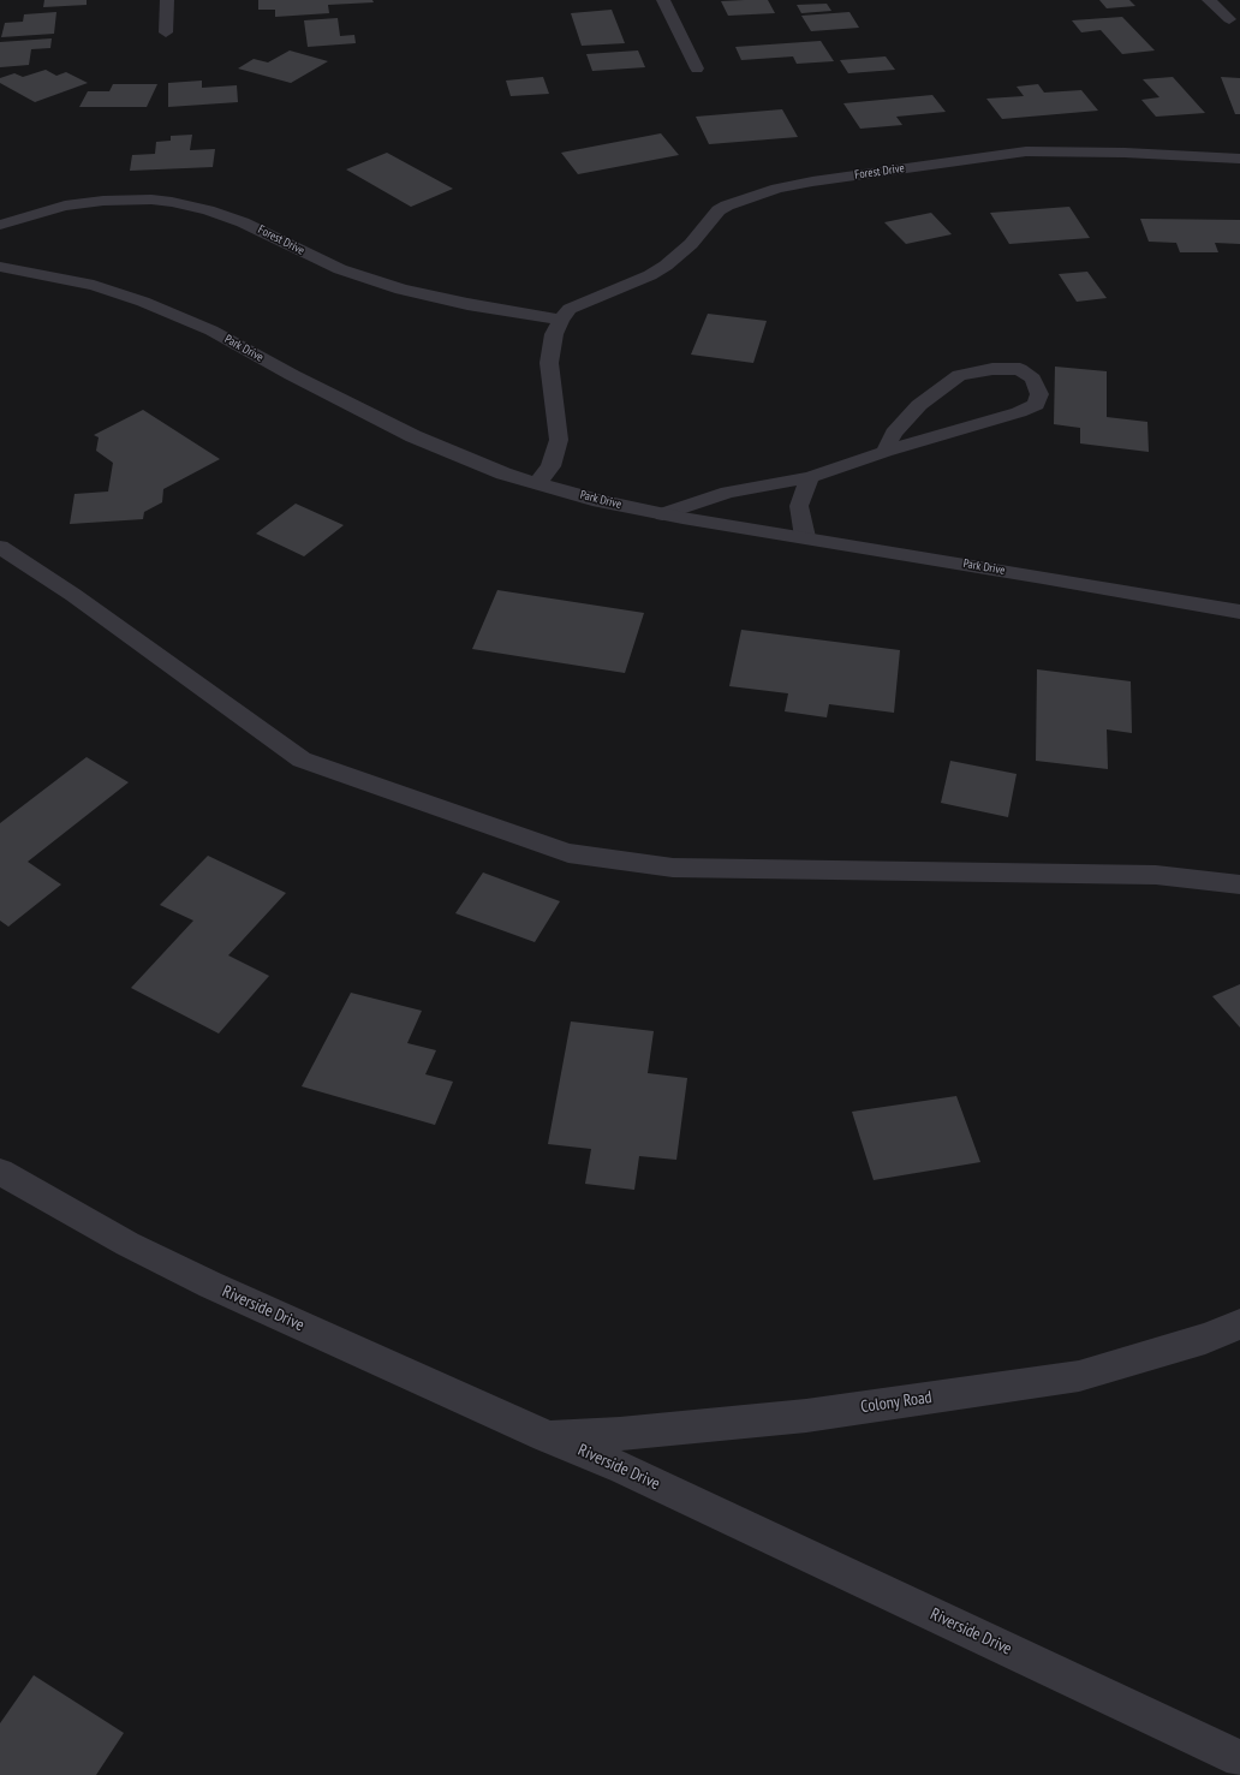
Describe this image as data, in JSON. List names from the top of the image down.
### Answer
{
  "streets": {
    "street": [
      "Forest Drive",
      "Park Drive",
      "Riverside Drive",
      "Colony Road"
    ]
  },
  "crossings": [
    ["Forest Drive", "Park Drive"],
    ["Riverside Drive", "Colony Road"]
  ]
}
